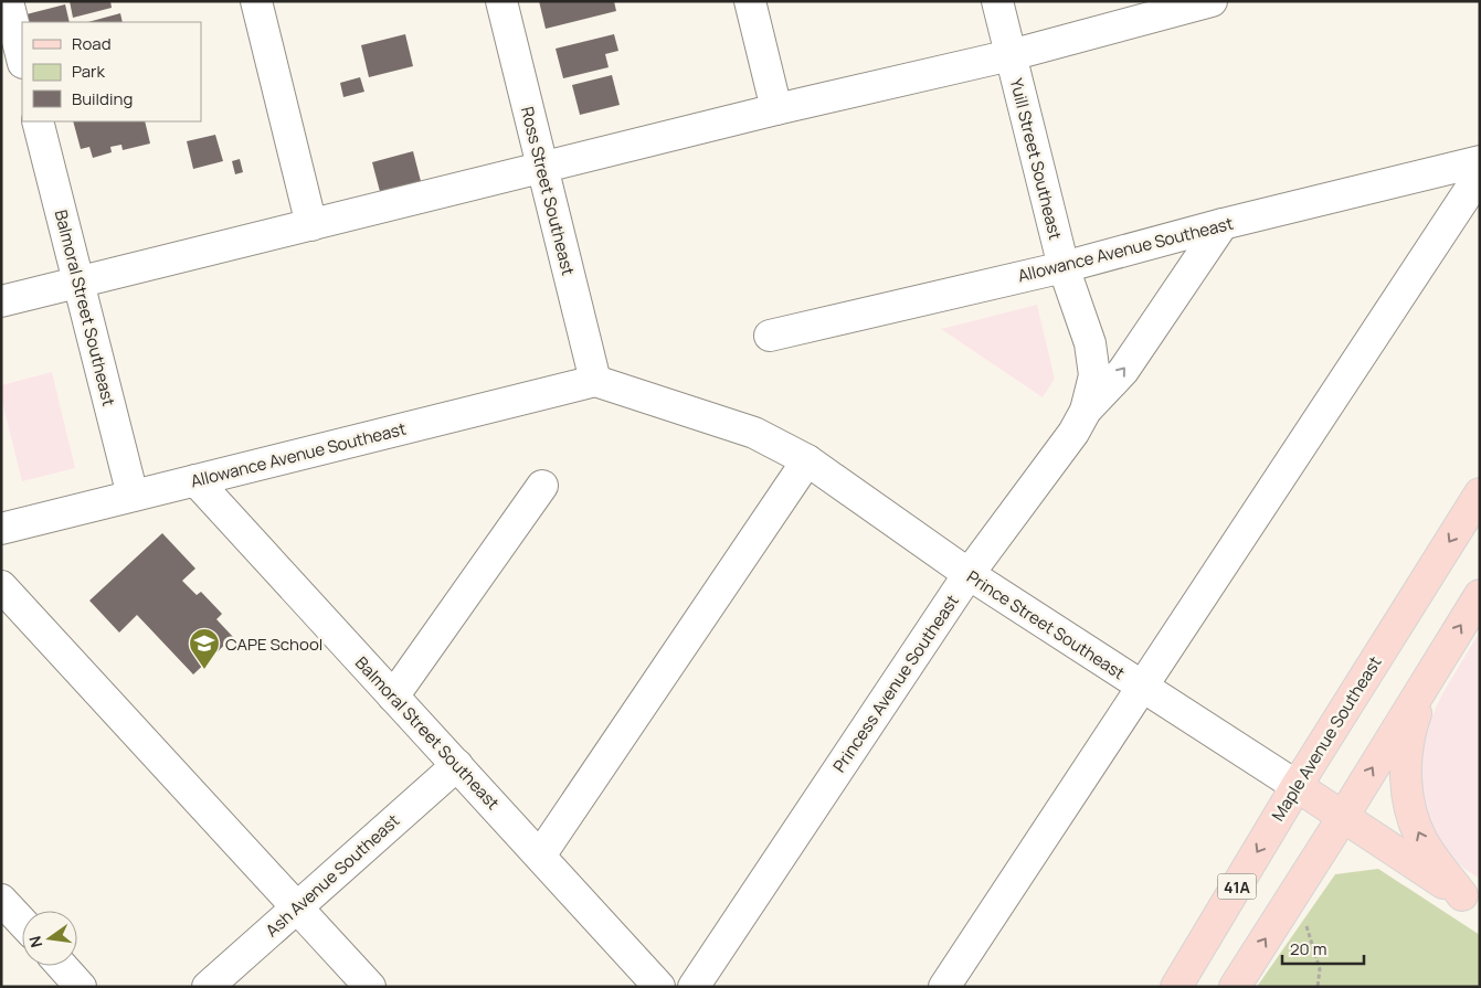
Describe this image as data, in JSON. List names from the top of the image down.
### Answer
{
  "streets": {
    "main road": ["Prince Street Southeast", "Maple Avenue Southeast", "41A"],
    "street": [
      "Yuill Street Southeast",
      "Ross Street Southeast",
      "Allowance Avenue Southeast",
      "Balmoral Street Southeast",
      "Princess Avenue Southeast",
      "Ash Avenue Southeast"
    ]
  },
  "crossings": [
    ["Yuill Street Southeast", "Allowance Avenue Southeast"],
    ["Yuill Street Southeast", "Princess Avenue Southeast"],
    ["Ross Street Southeast", "Allowance Avenue Southeast"],
    ["Ross Street Southeast", "Prince Street Southeast"],
    ["Allowance Avenue Southeast", "Balmoral Street Southeast"],
    ["Allowance Avenue Southeast", "Prince Street Southeast"],
    ["Allowance Avenue Southeast", "Princess Avenue Southeast"],
    ["Balmoral Street Southeast", "Ash Avenue Southeast"],
    ["Prince Street Southeast", "Princess Avenue Southeast"],
    ["Prince Street Southeast", "Maple Avenue Southeast"]
  ],
  "places": {
    "school or university": ["CAPE School"]
  },
  "legend": ["Road", "Park", "Building"],
  "scale_bar": "20 m",
  "north": "left"
}
